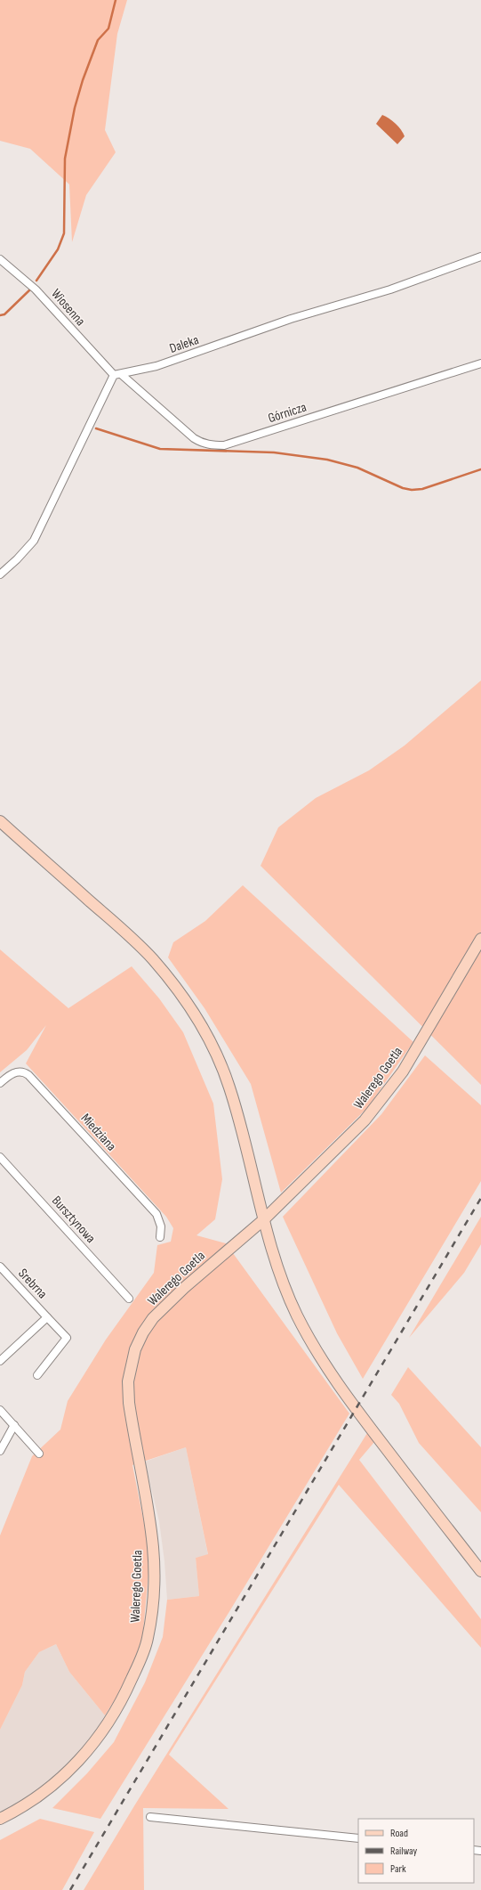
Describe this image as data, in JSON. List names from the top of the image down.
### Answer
{
  "streets": {
    "street": [
      "Wiosenna",
      "Daleka",
      "Górnicza",
      "Walerego Goetla",
      "Miedziana",
      "Bursztynowa",
      "Srebrna"
    ]
  },
  "crossings": [
    ["Wiosenna", "Daleka"],
    ["Wiosenna", "Górnicza"],
    ["Daleka", "Górnicza"]
  ],
  "legend": ["Road", "Railway", "Park"]
}
